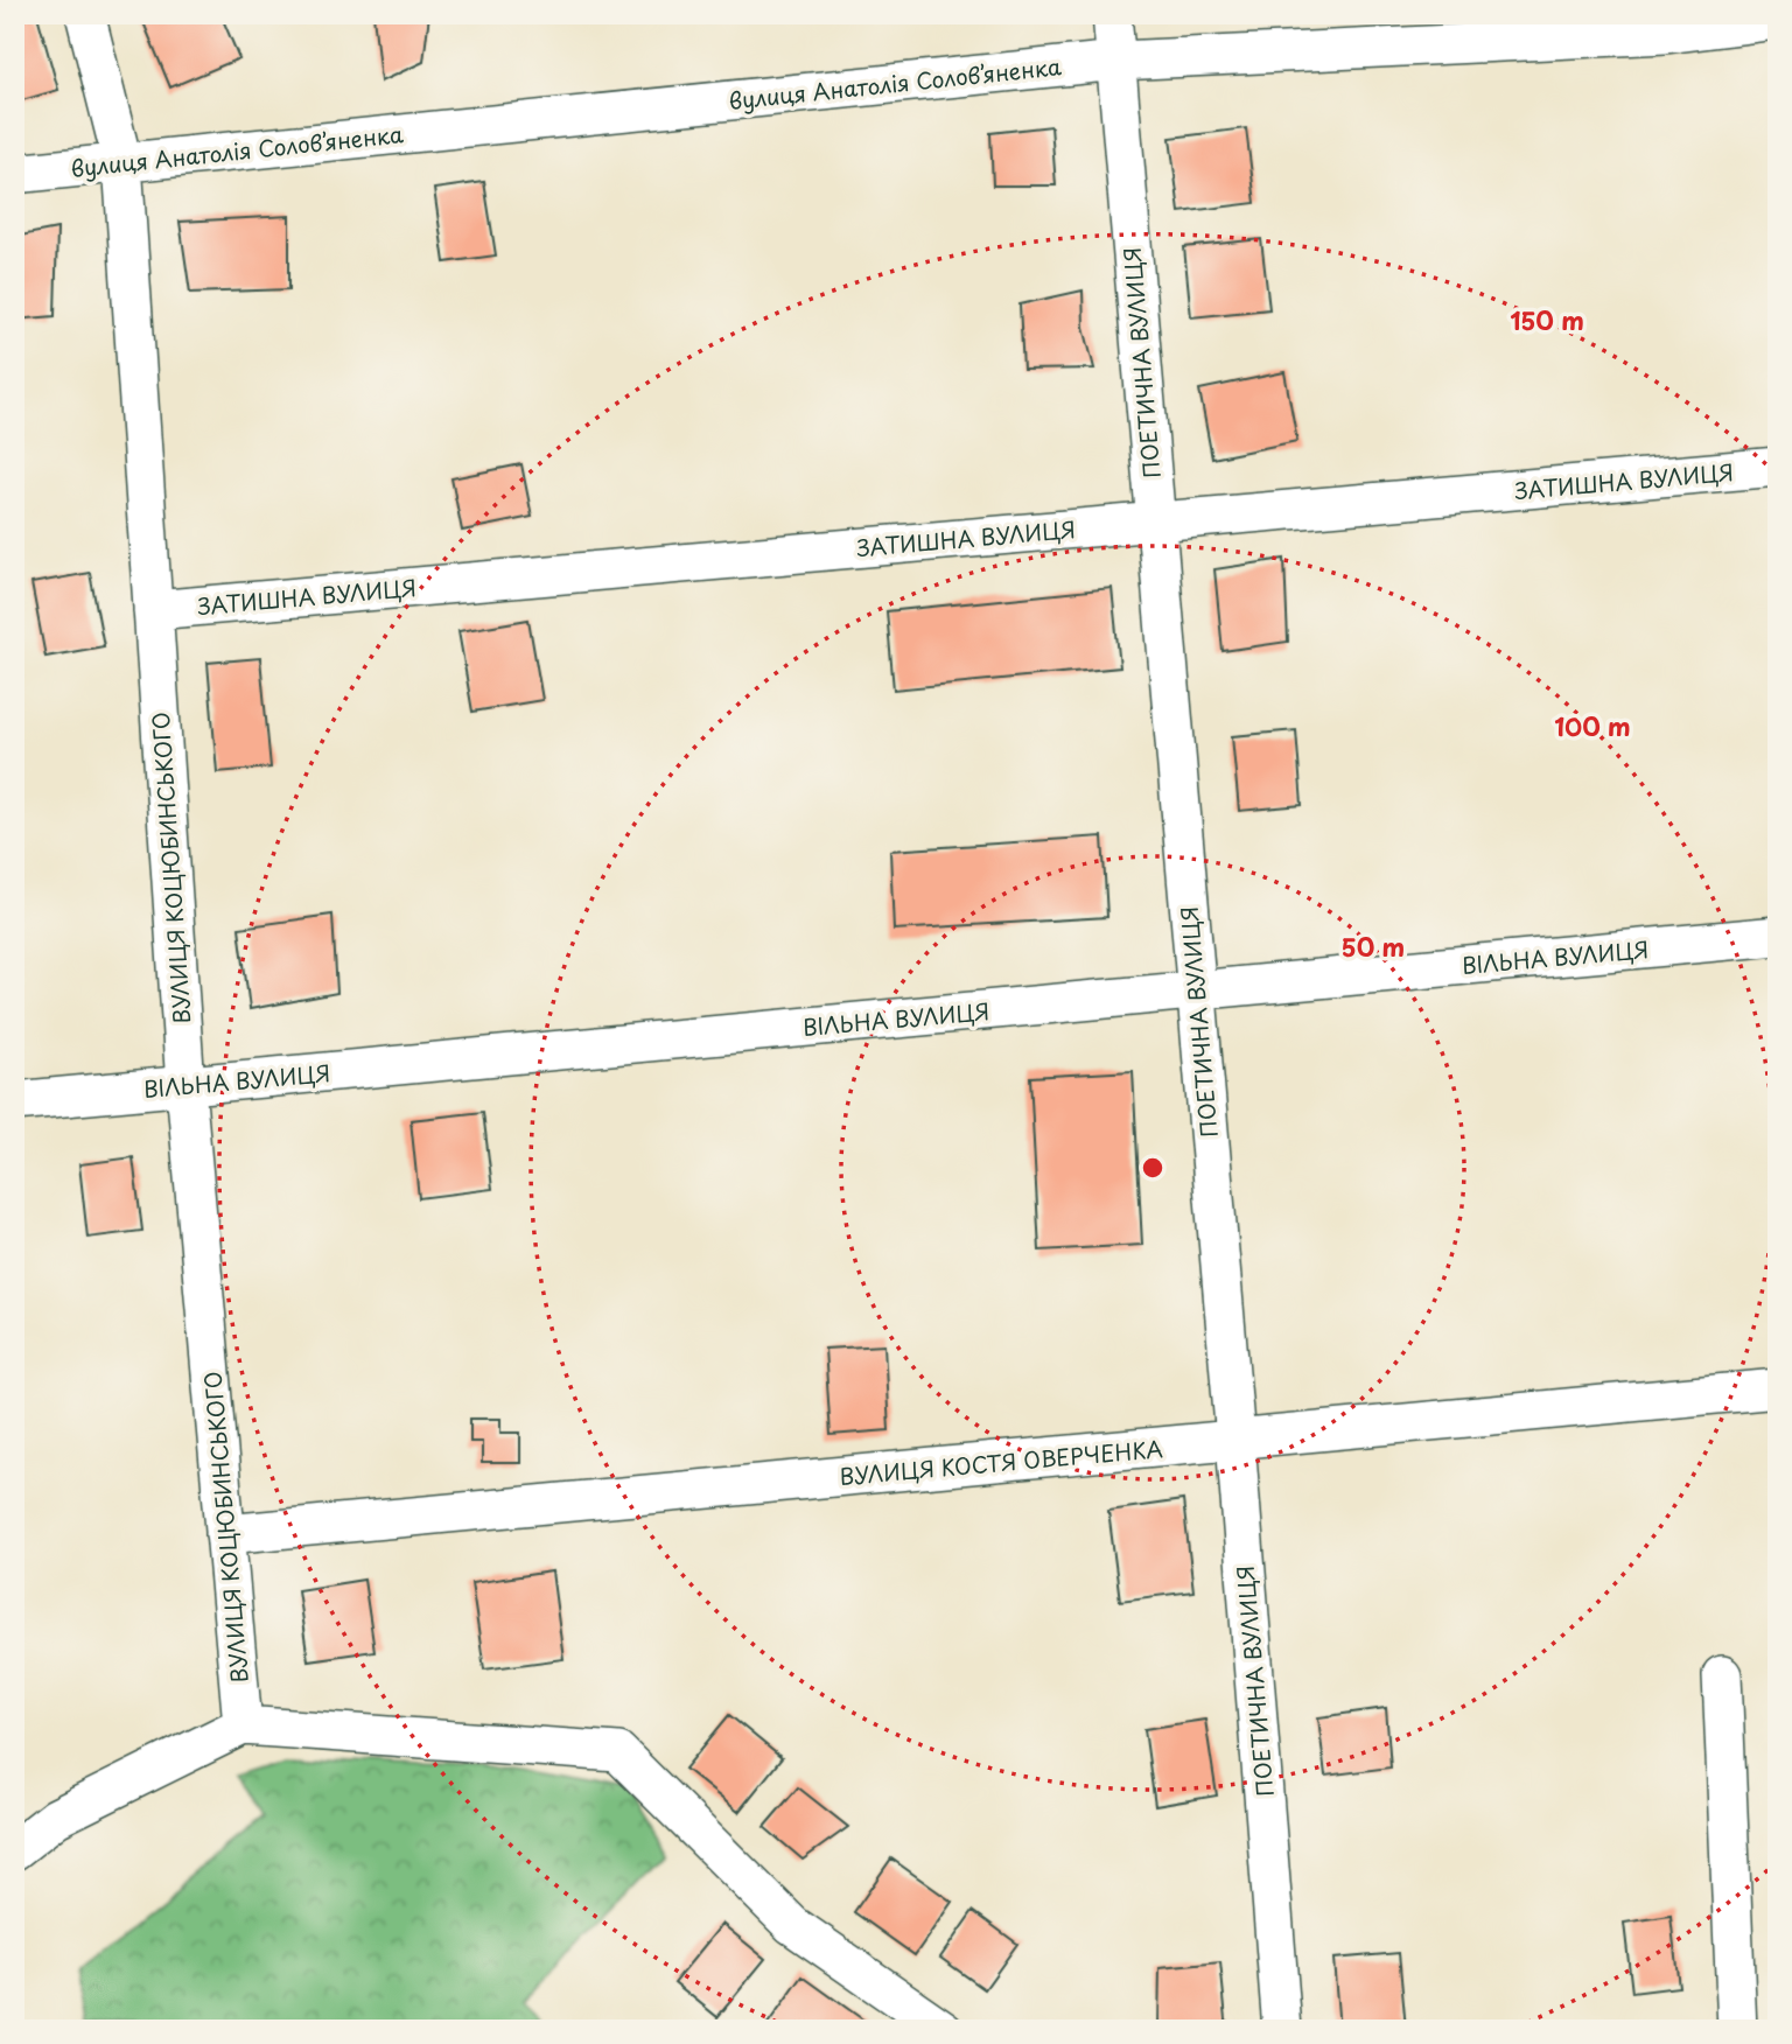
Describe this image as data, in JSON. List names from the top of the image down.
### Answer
{
  "streets": {
    "street": [
      "вулиця Анатолія Соловʼяненка",
      "ПОЕТИЧНА ВУЛИЦЯ",
      "ЗАТИШНА ВУЛИЦЯ",
      "ВУЛИЦЯ КОЦЮБИНСЬКОГО",
      "ВІЛЬНА ВУЛИЦЯ",
      "ВУЛИЦЯ КОСТЯ ОВЕРЧЕНКА"
    ]
  },
  "crossings": [
    ["вулиця Анатолія Соловʼяненка", "ПОЕТИЧНА ВУЛИЦЯ"],
    ["вулиця Анатолія Соловʼяненка", "ВУЛИЦЯ КОЦЮБИНСЬКОГО"],
    ["ПОЕТИЧНА ВУЛИЦЯ", "ЗАТИШНА ВУЛИЦЯ"],
    ["ПОЕТИЧНА ВУЛИЦЯ", "ВІЛЬНА ВУЛИЦЯ"],
    ["ПОЕТИЧНА ВУЛИЦЯ", "ВУЛИЦЯ КОСТЯ ОВЕРЧЕНКА"],
    ["ЗАТИШНА ВУЛИЦЯ", "ВУЛИЦЯ КОЦЮБИНСЬКОГО"],
    ["ВУЛИЦЯ КОЦЮБИНСЬКОГО", "ВІЛЬНА ВУЛИЦЯ"],
    ["ВУЛИЦЯ КОЦЮБИНСЬКОГО", "ВУЛИЦЯ КОСТЯ ОВЕРЧЕНКА"]
  ],
  "rings": ["150 m", "100 m", "50 m"]
}
